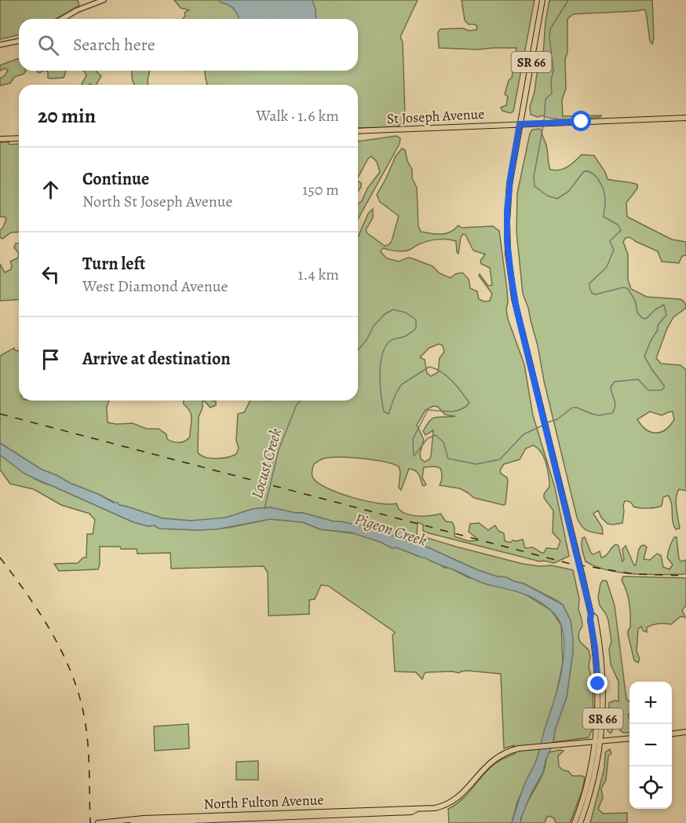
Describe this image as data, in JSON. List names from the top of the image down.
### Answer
{
  "streets": {
    "main road": ["SR 66", "St Joseph Avenue", "North Fulton Avenue"]
  },
  "crossings": [
    ["SR 66", "St Joseph Avenue"],
    ["SR 66", "North Fulton Avenue"]
  ],
  "water": ["Locust Creek", "Pigeon Creek"],
  "page": {
    "search": "Search here",
    "heading": ["20 min", "Walk · 1.6 km"],
    "list": [
      ["Continue", "North St Joseph Avenue", "150 m"],
      ["Turn left", "West Diamond Avenue", "1.4 km"],
      "Arrive at destination"
    ],
    "map_buttons": ["+", "−"]
  }
}
